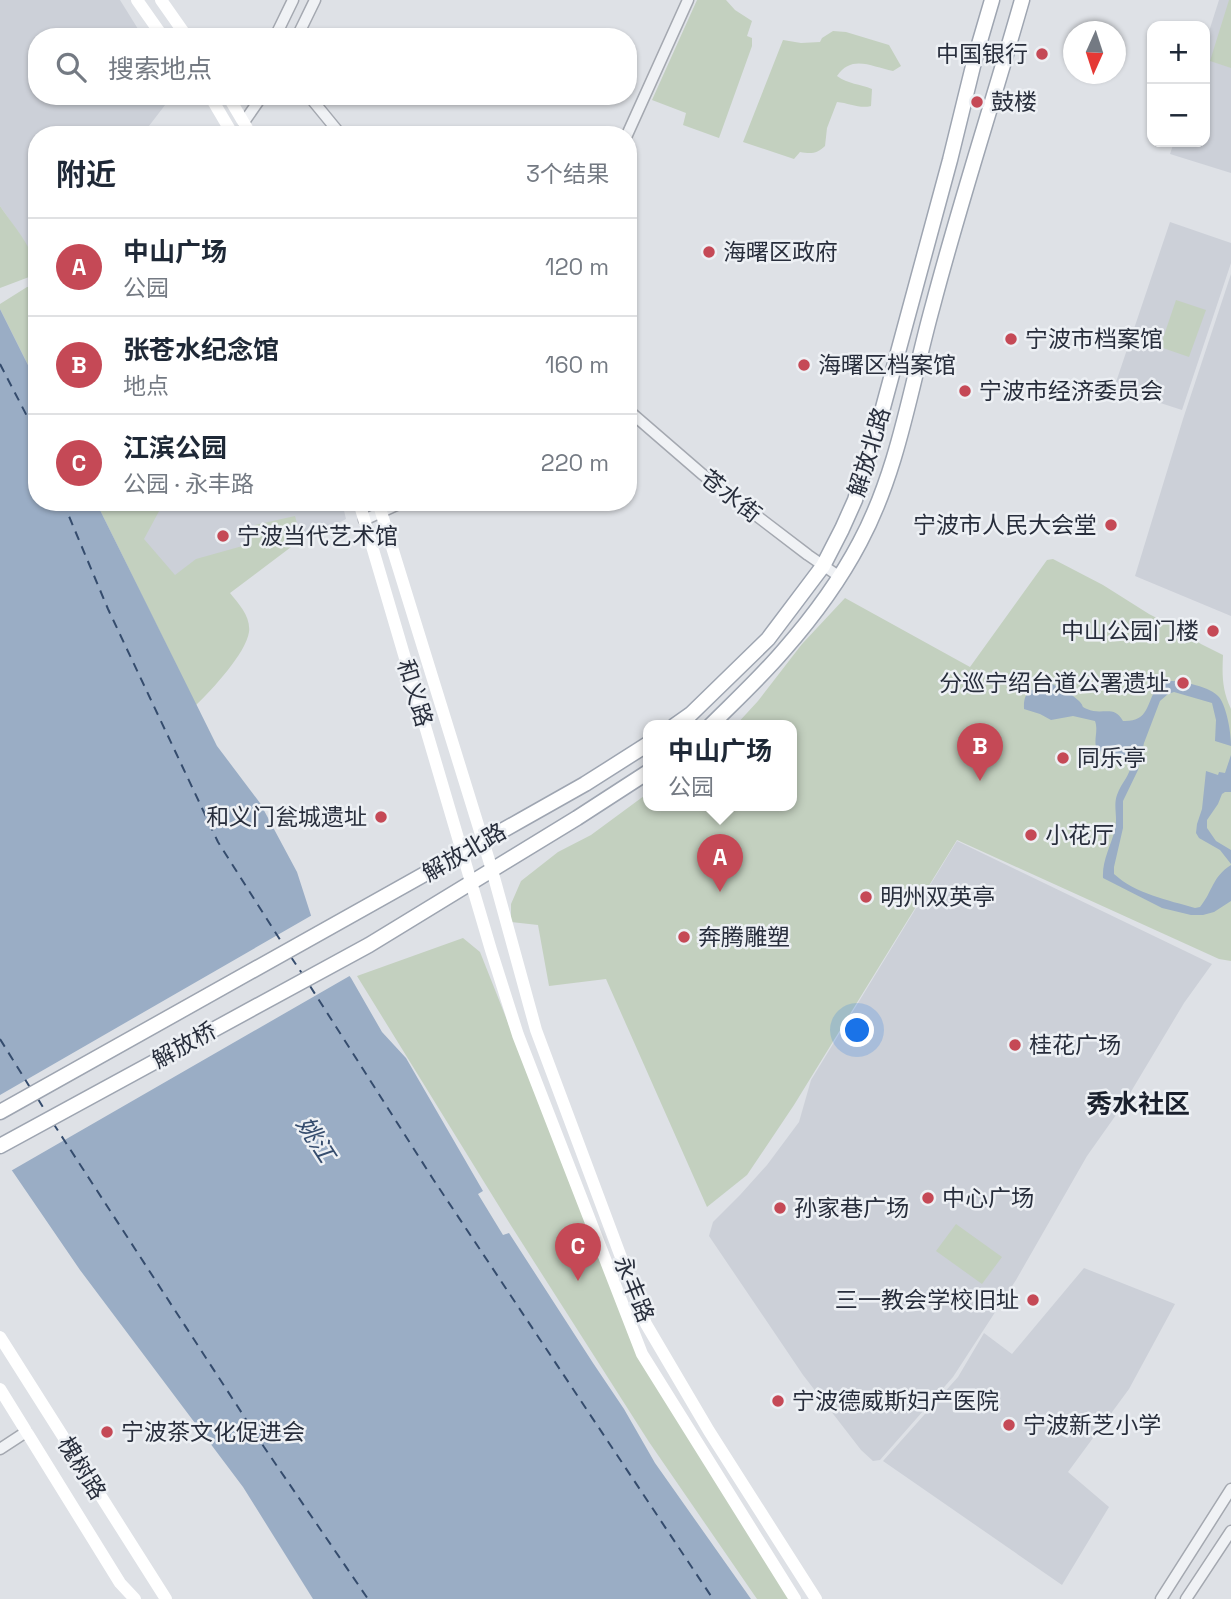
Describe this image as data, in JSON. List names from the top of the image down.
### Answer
{
  "streets": {
    "main road": [
      "解放北路",
      "和义路",
      "解放桥",
      "永丰路",
      "槐树路"
    ],
    "street": ["苍水街"]
  },
  "crossings": [
    ["解放北路", "苍水街"],
    ["解放北路", "和义路"],
    ["解放北路", "解放桥"],
    ["解放北路", "永丰路"],
    ["和义路", "永丰路"]
  ],
  "districts": ["秀水社区"],
  "water": ["姚江"],
  "places": [
    "中国银行",
    "鼓楼",
    "海曙区政府",
    "宁波市档案馆",
    "海曙区档案馆",
    "宁波市经济委员会",
    "宁波市人民大会堂",
    "宁波当代艺术馆",
    "中山公园门楼",
    "分巡宁绍台道公署遗址",
    "同乐亭",
    "和义门瓮城遗址",
    "小花厅",
    "明州双英亭",
    "奔腾雕塑",
    "桂花广场",
    "中心广场",
    "孙家巷广场",
    "三一教会学校旧址",
    "宁波德威斯妇产医院",
    "宁波新芝小学",
    "宁波茶文化促进会"
  ],
  "north": "bottom",
  "page": {
    "map_buttons": ["+", "−"],
    "search": "搜索地点",
    "heading": ["附近", "3个结果"],
    "list": [
      {
        "mark": "A",
        "name": "中山广场",
        "note": "公园",
        "value": "120 m"
      },
      {
        "mark": "B",
        "name": "张苍水纪念馆",
        "note": "地点",
        "value": "160 m"
      },
      {
        "mark": "C",
        "name": "江滨公园",
        "note": "公园 · 永丰路",
        "value": "220 m"
      }
    ],
    "popup": ["中山广场", "公园"],
    "pins": ["B", "A", "C"]
  }
}
